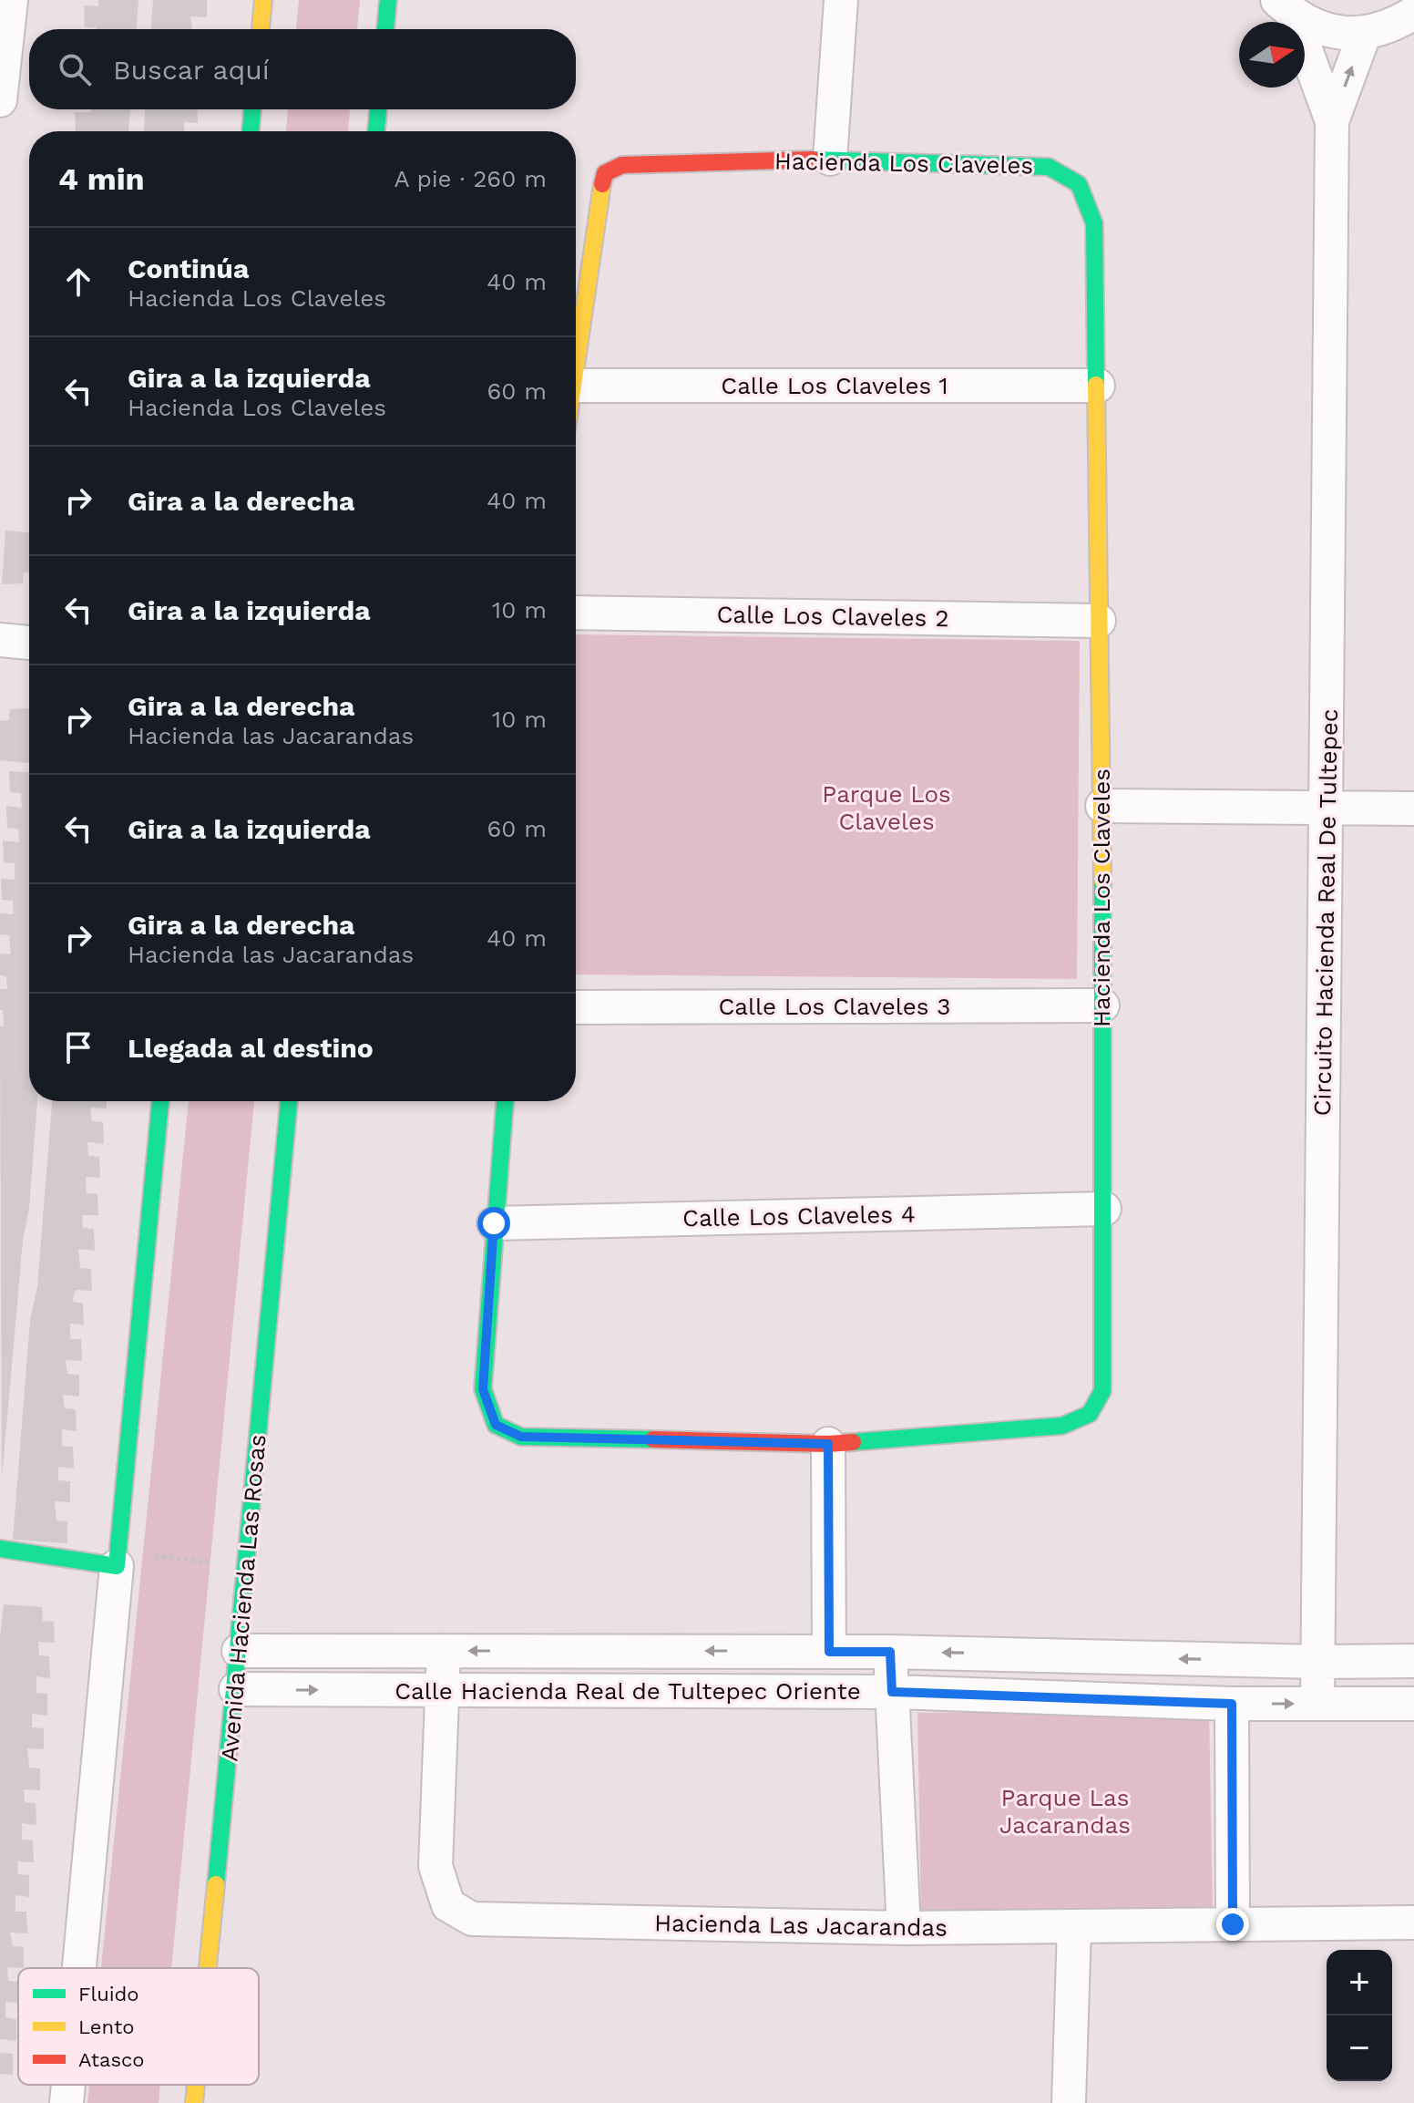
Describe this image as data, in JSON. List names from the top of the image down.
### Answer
{
  "streets": {
    "street": [
      "Hacienda Los Claveles",
      "Calle Los Claveles 1",
      "Calle Los Claveles 2",
      "Circuito Hacienda Real De Tultepec",
      "Calle Los Claveles 3",
      "Calle Los Claveles 4",
      "Avenida Hacienda Las Rosas",
      "Calle Hacienda Real de Tultepec Oriente",
      "Hacienda Las Jacarandas"
    ]
  },
  "crossings": [
    ["Hacienda Los Claveles", "Calle Los Claveles 1"],
    ["Hacienda Los Claveles", "Calle Los Claveles 2"],
    ["Hacienda Los Claveles", "Calle Los Claveles 3"],
    ["Hacienda Los Claveles", "Calle Los Claveles 4"],
    ["Circuito Hacienda Real De Tultepec", "Calle Hacienda Real de Tultepec Oriente"],
    ["Avenida Hacienda Las Rosas", "Calle Hacienda Real de Tultepec Oriente"],
    ["Calle Hacienda Real de Tultepec Oriente", "Hacienda Las Jacarandas"]
  ],
  "parks": ["Parque Los Claveles", "Parque Las Jacarandas"],
  "legend": ["Fluido", "Lento", "Atasco"],
  "north": "right",
  "page": {
    "search": "Buscar aquí",
    "heading": ["4 min", "A pie · 260 m"],
    "list": [
      ["Continúa", "Hacienda Los Claveles", "40 m"],
      ["Gira a la izquierda", "Hacienda Los Claveles", "60 m"],
      ["Gira a la derecha", "40 m"],
      ["Gira a la izquierda", "10 m"],
      ["Gira a la derecha", "Hacienda las Jacarandas", "10 m"],
      ["Gira a la izquierda", "60 m"],
      ["Gira a la derecha", "Hacienda las Jacarandas", "40 m"],
      "Llegada al destino"
    ],
    "map_buttons": ["+", "−"]
  }
}
